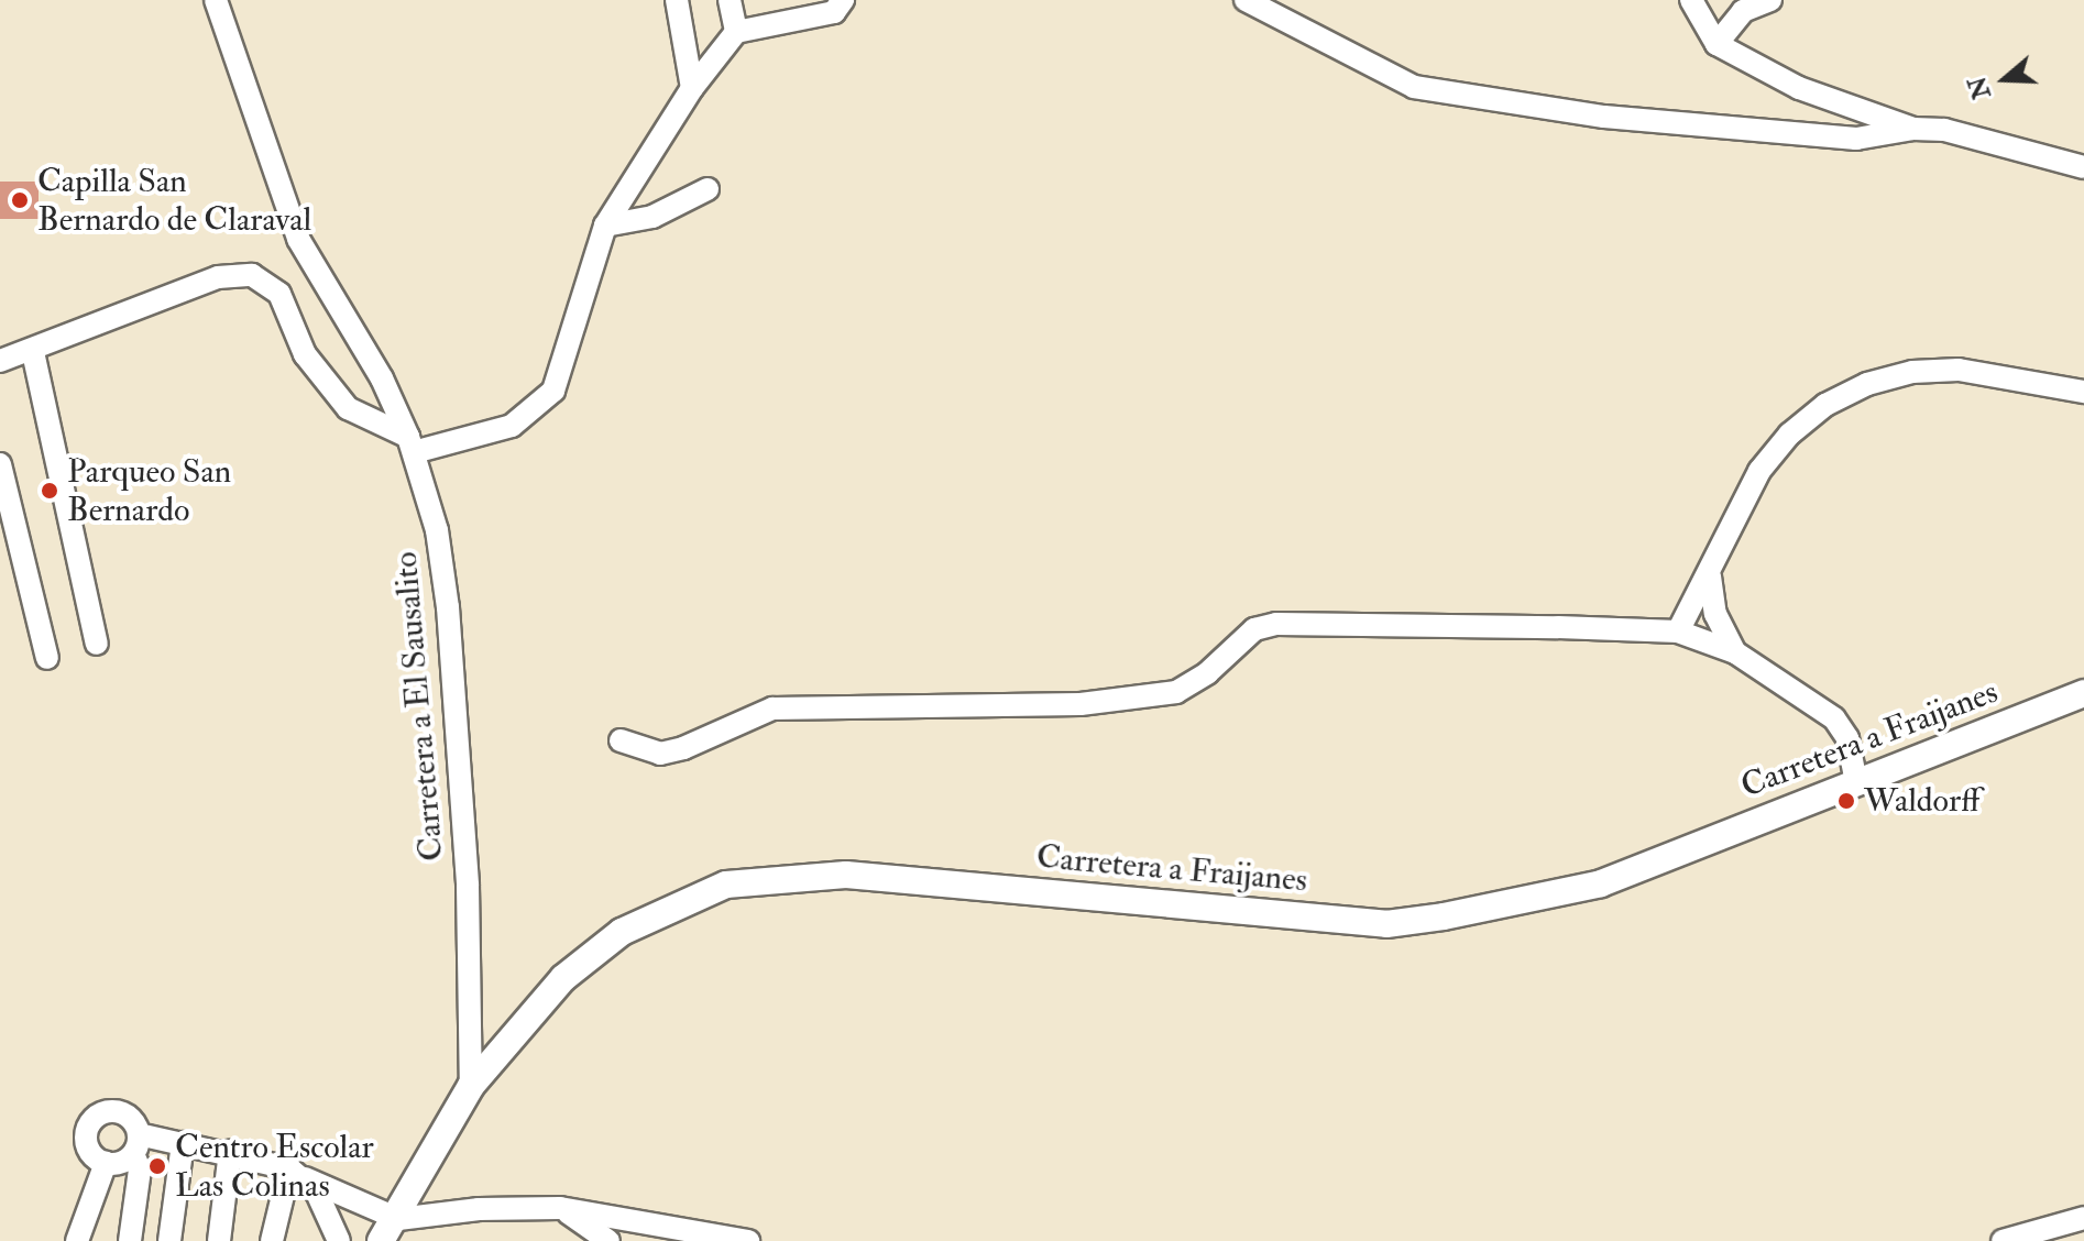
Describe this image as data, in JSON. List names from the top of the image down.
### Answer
{
  "streets": {
    "main road": ["Carretera a Fraijanes"],
    "street": ["Carretera a El Sausalito"]
  },
  "crossings": [
    ["Carretera a El Sausalito", "Carretera a Fraijanes"]
  ],
  "places": [
    "Capilla San Bernardo de Claraval",
    "Parqueo San Bernardo",
    "Waldorff",
    "Centro Escolar Las Colinas"
  ],
  "north": "left"
}
